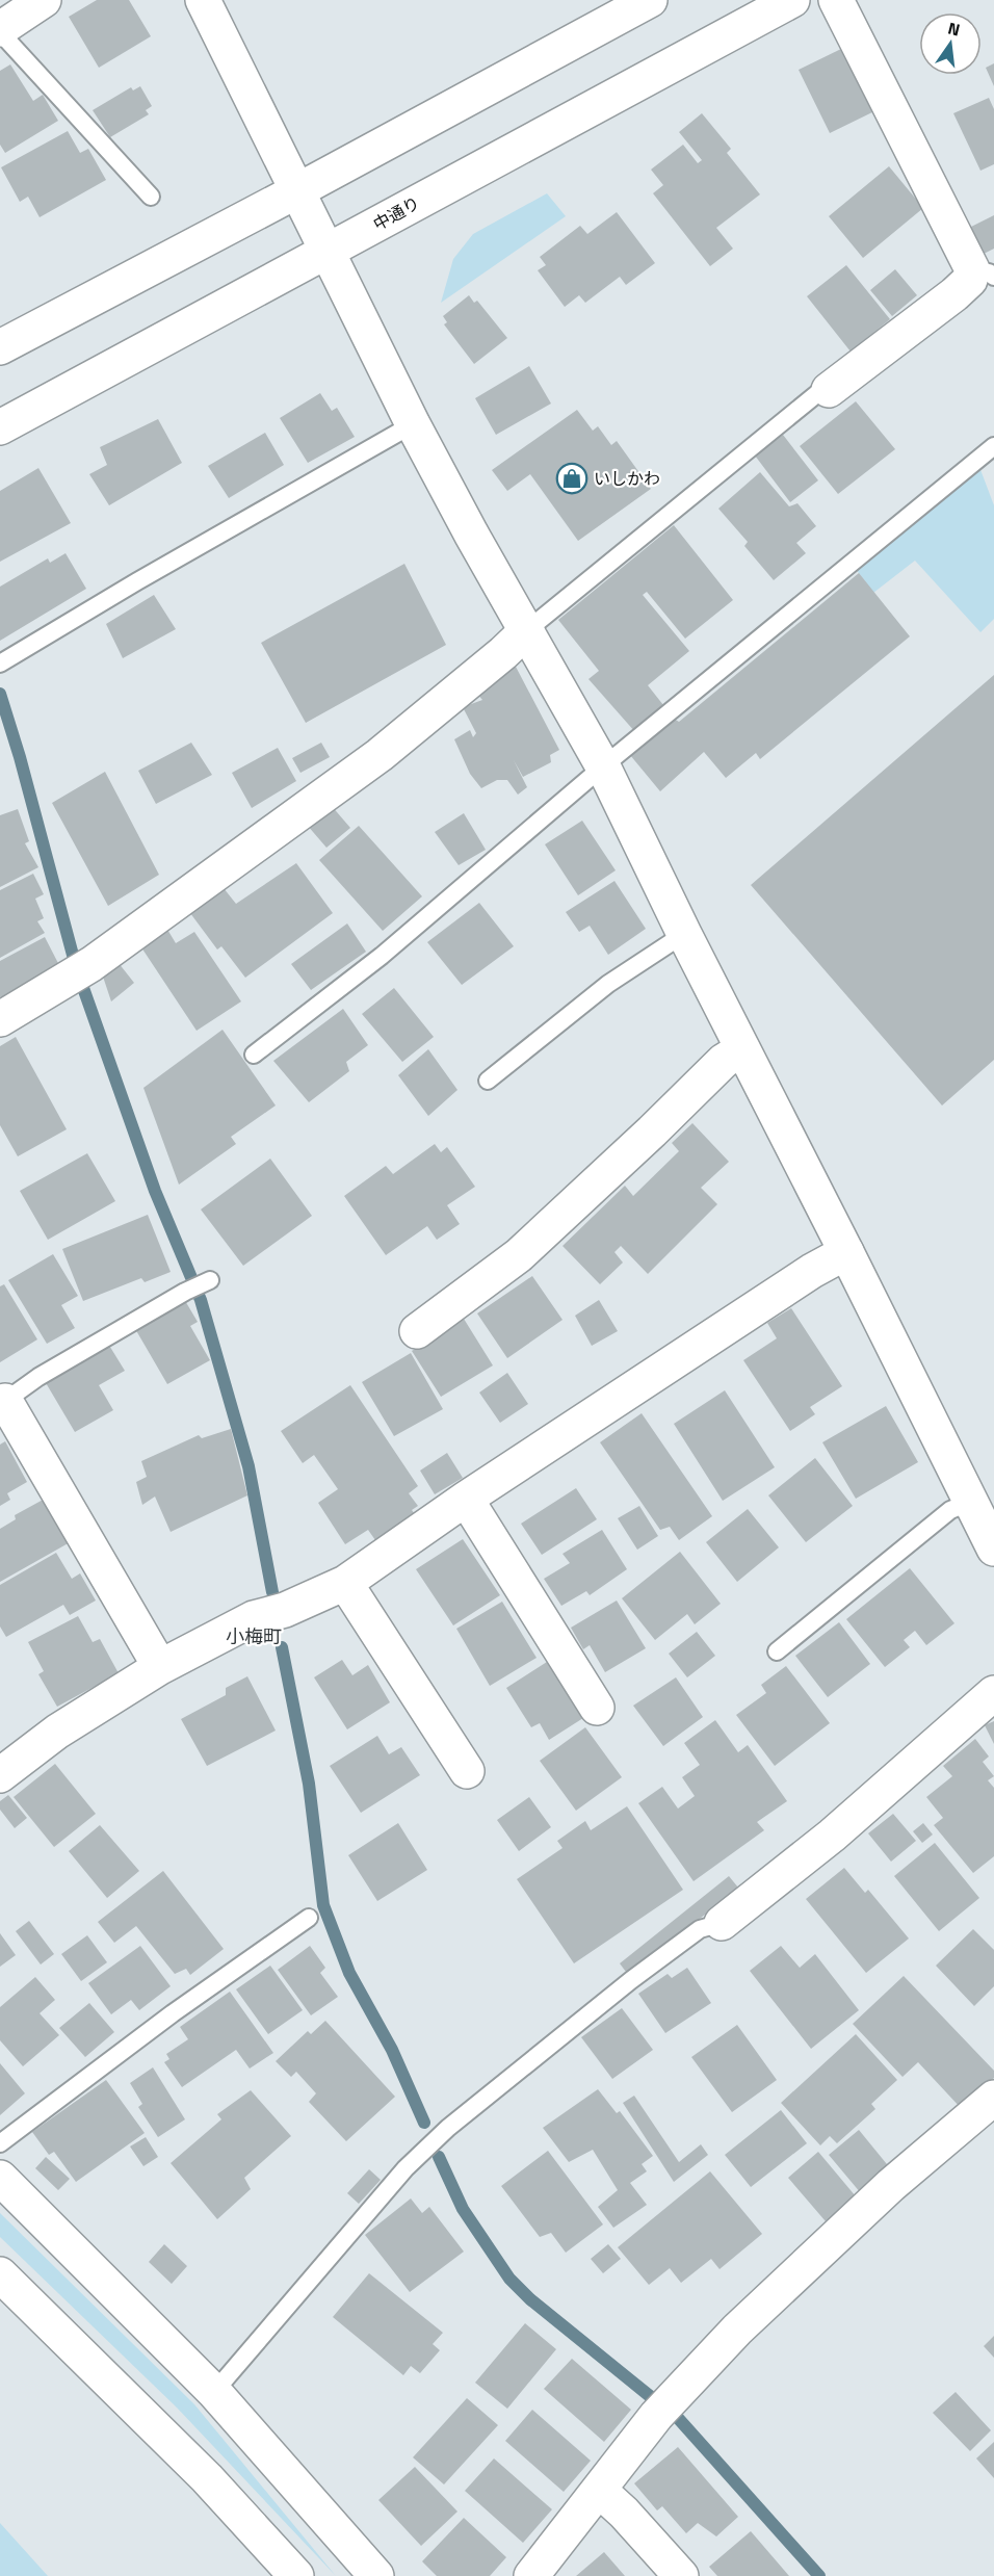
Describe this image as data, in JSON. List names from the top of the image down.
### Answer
{
  "streets": {
    "street": ["中通り"]
  },
  "districts": ["小梅町"],
  "places": {
    "shop": ["いしかわ"]
  },
  "north": "top"
}
